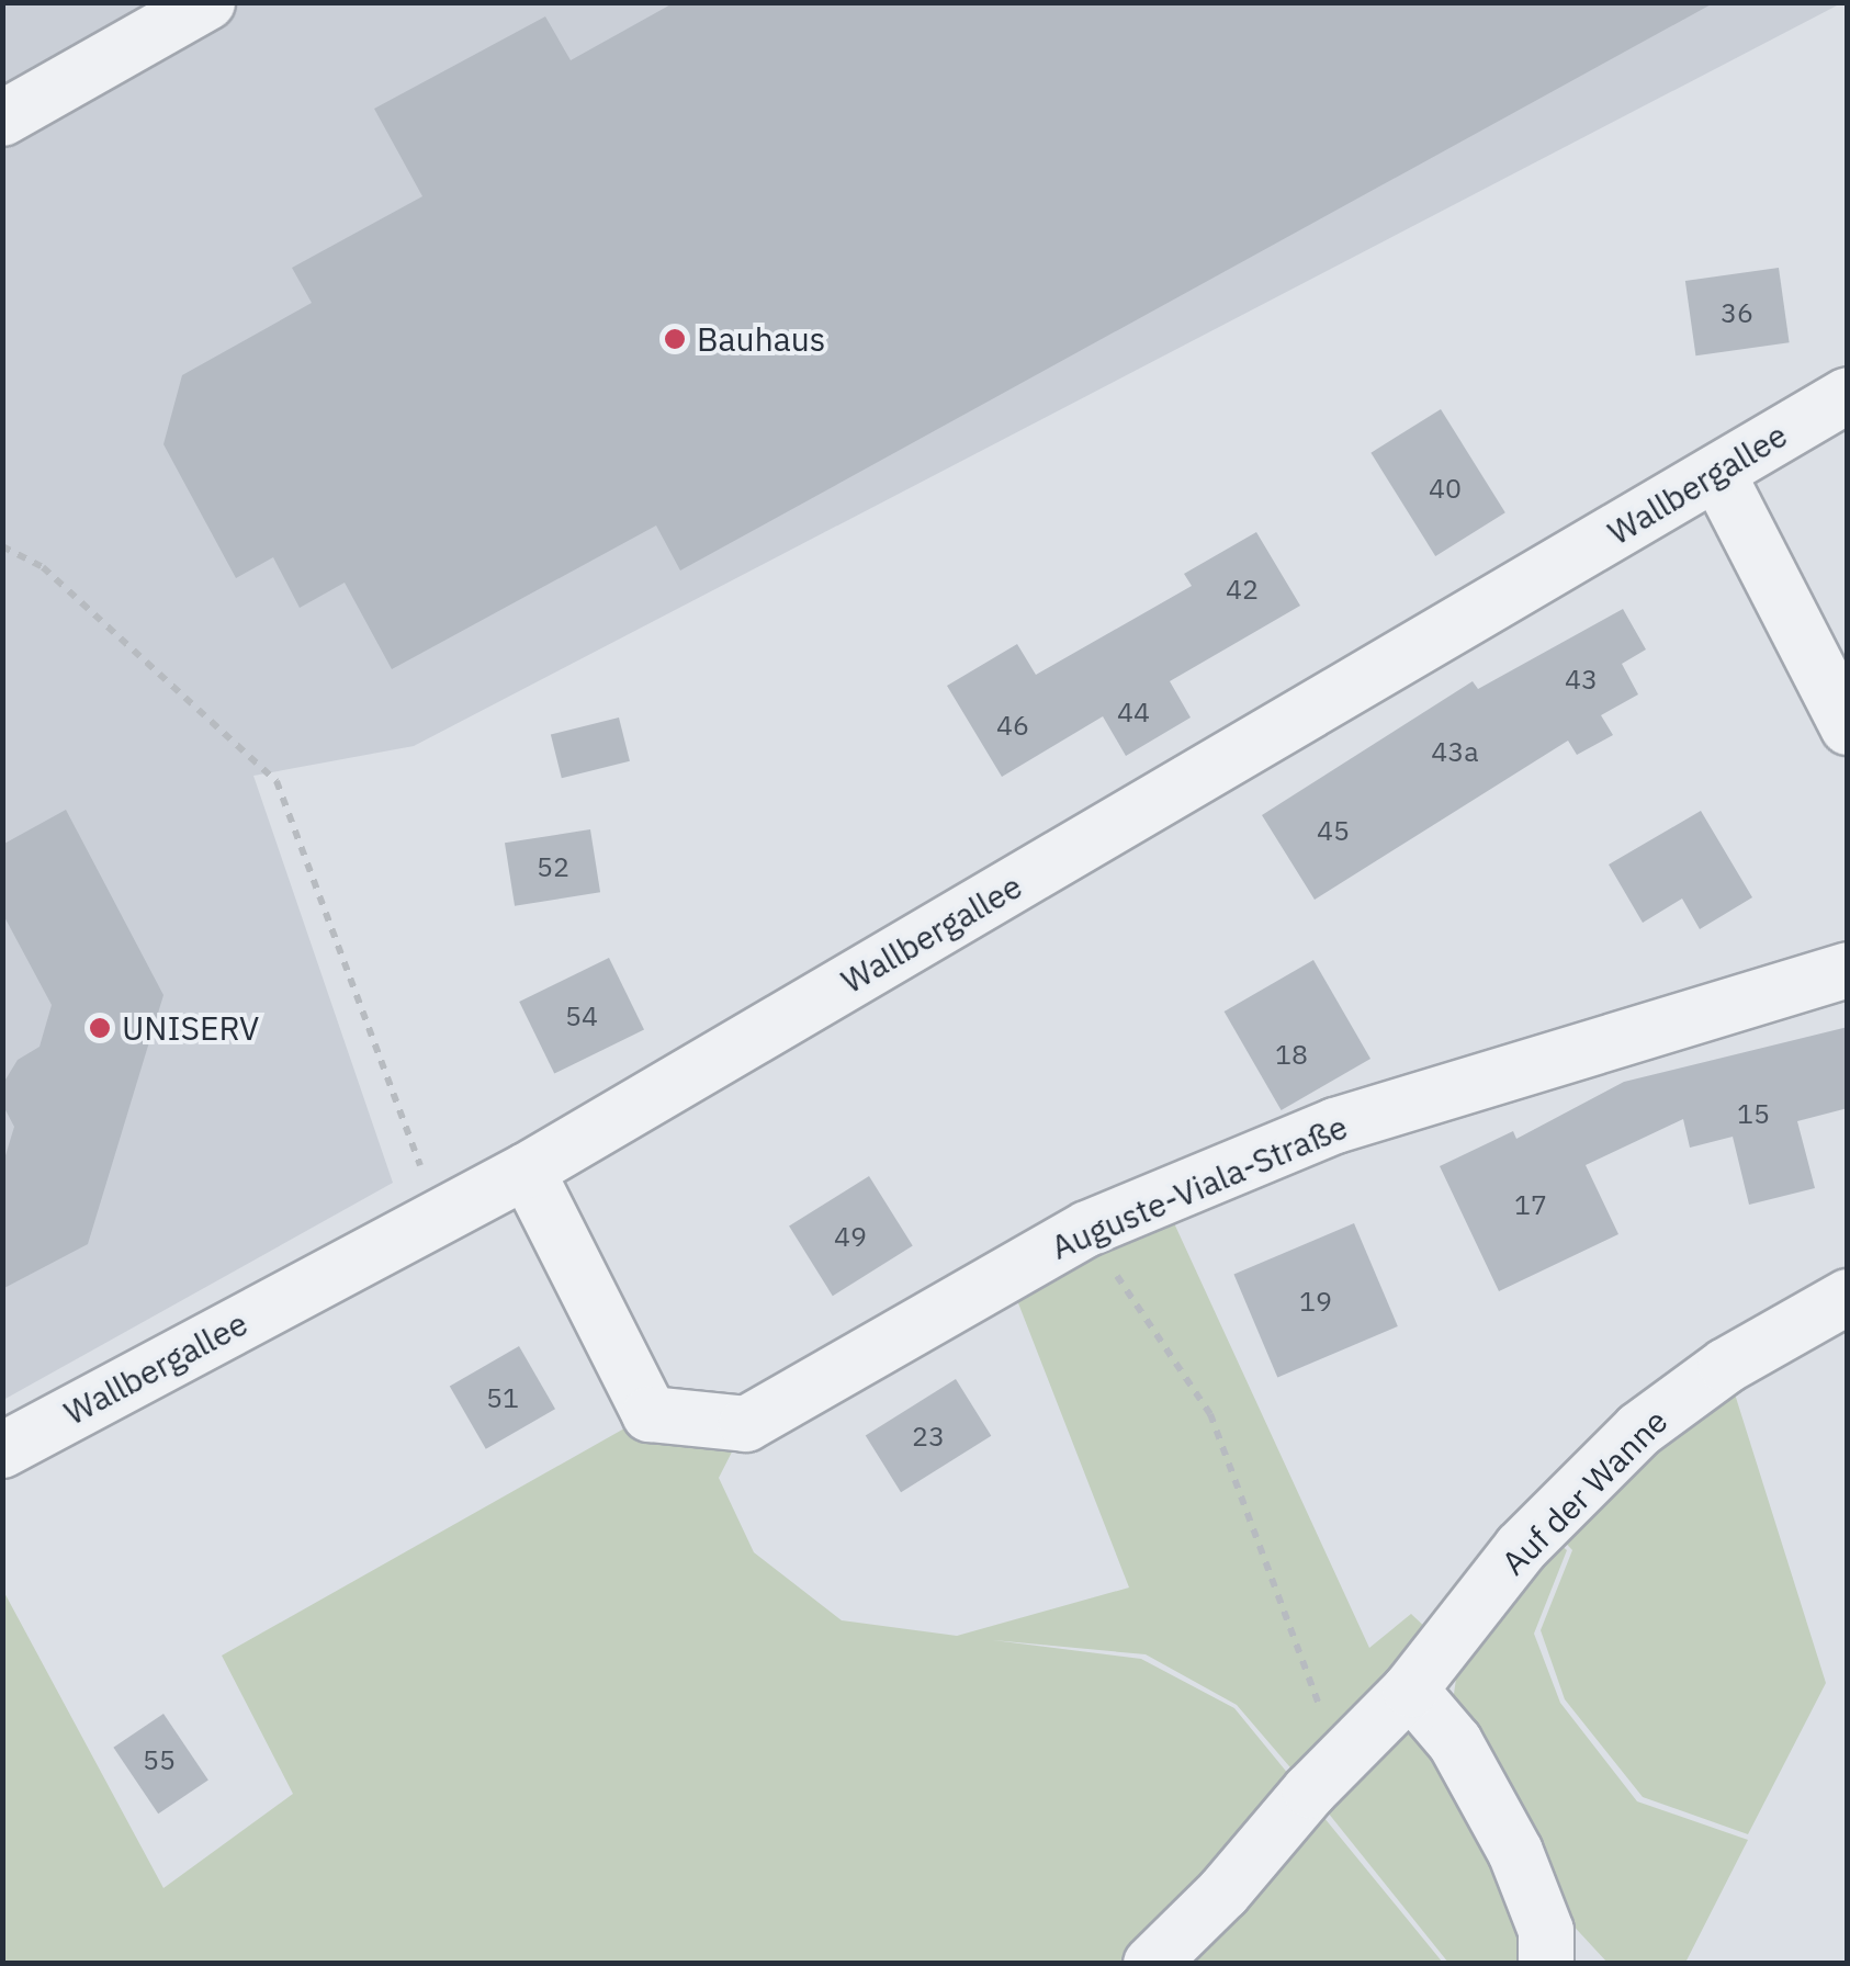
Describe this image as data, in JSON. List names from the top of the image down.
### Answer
{
  "streets": {
    "street": ["Wallbergallee", "Auguste-Viala-Straße", "Auf der Wanne"]
  },
  "crossings": [
    ["Wallbergallee", "Auguste-Viala-Straße"]
  ],
  "places": ["Bauhaus", "UNISERV"],
  "house_numbers": [
    "36",
    "40",
    "42",
    "43",
    "44",
    "46",
    "43a",
    "45",
    "52",
    "54",
    "18",
    "15",
    "17",
    "49",
    "19",
    "51",
    "23",
    "55"
  ]
}
